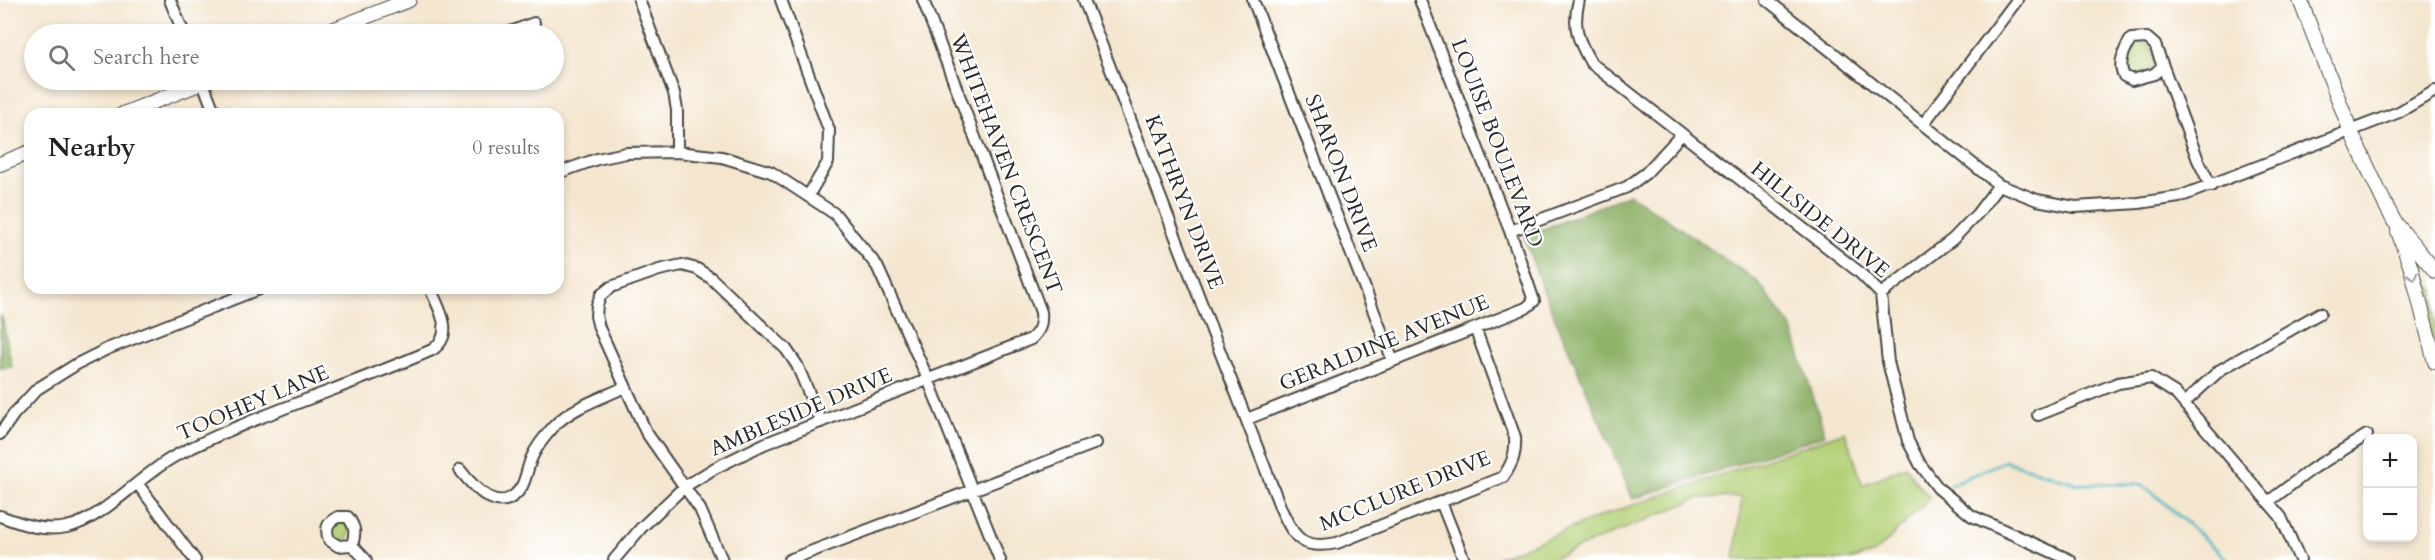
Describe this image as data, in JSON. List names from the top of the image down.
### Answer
{
  "streets": {
    "street": [
      "LOUISE BOULEVARD",
      "WHITEHAVEN CRESCENT",
      "SHARON DRIVE",
      "KATHRYN DRIVE",
      "HILLSIDE DRIVE",
      "GERALDINE AVENUE",
      "TOOHEY LANE",
      "AMBLESIDE DRIVE",
      "MCCLURE DRIVE"
    ]
  },
  "crossings": [
    ["LOUISE BOULEVARD", "GERALDINE AVENUE"],
    ["WHITEHAVEN CRESCENT", "AMBLESIDE DRIVE"],
    ["SHARON DRIVE", "GERALDINE AVENUE"],
    ["KATHRYN DRIVE", "GERALDINE AVENUE"],
    ["KATHRYN DRIVE", "MCCLURE DRIVE"],
    ["GERALDINE AVENUE", "MCCLURE DRIVE"]
  ],
  "page": {
    "search": "Search here",
    "heading": ["Nearby", "0 results"],
    "map_buttons": ["+", "−"]
  }
}
